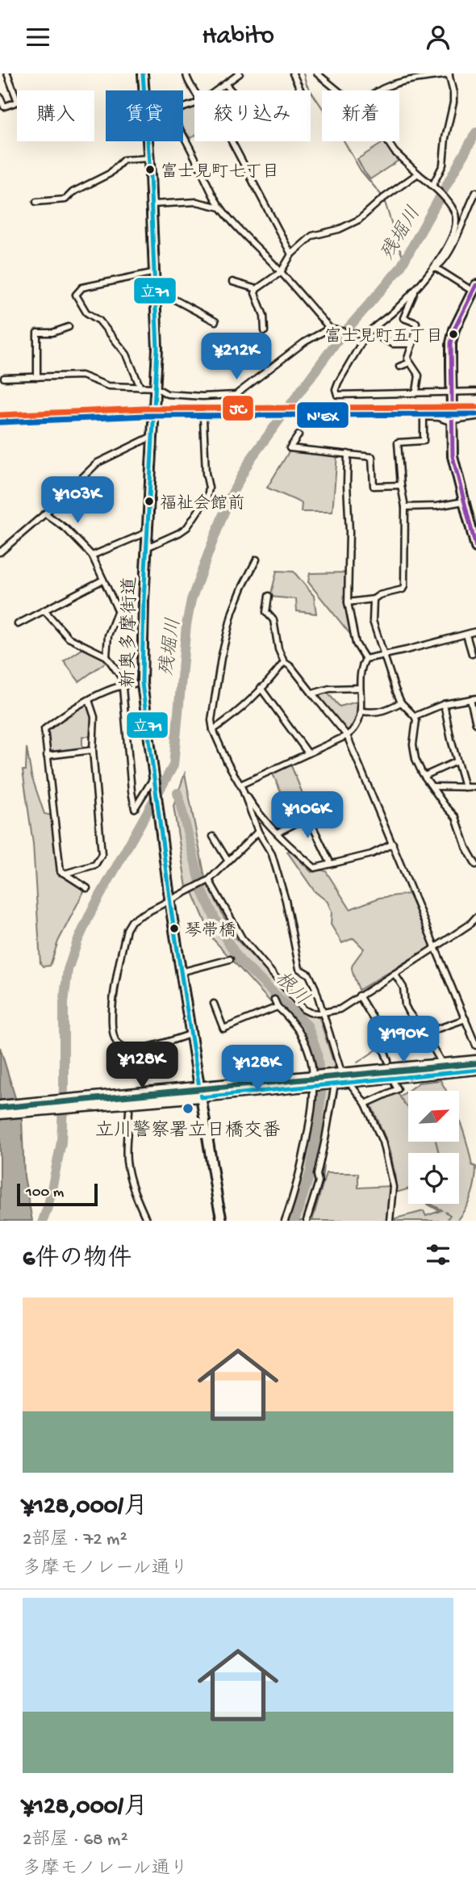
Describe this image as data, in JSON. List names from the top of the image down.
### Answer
{
  "streets": {
    "main road": ["新奥多摩街道"]
  },
  "water": ["残堀川", "根川"],
  "places": [
    "富士見町七丁目",
    "富士見町五丁目",
    "福祉会館前",
    "琴帯橋",
    "立川警察署立日橋交番"
  ],
  "lines": ["transit line 立71", "transit line JC", "transit line N'EX"],
  "scale_bar": "100 m",
  "north": "top right",
  "page": {
    "header": "Habito",
    "chip": [
      "購入",
      "賃貸",
      "絞り込み",
      "新着"
    ],
    "price": [
      "¥212K",
      "¥103K",
      "¥106K",
      "¥190K",
      "¥128K",
      "¥128K"
    ],
    "scale": "100 m",
    "heading": "6件の物件",
    "list": [
      {
        "name": "¥128,000/月",
        "note": "2部屋 · 72 m² · 多摩モノレール通り"
      },
      {
        "name": "¥128,000/月",
        "note": "2部屋 · 68 m² · 多摩モノレール通り"
      }
    ]
  }
}
